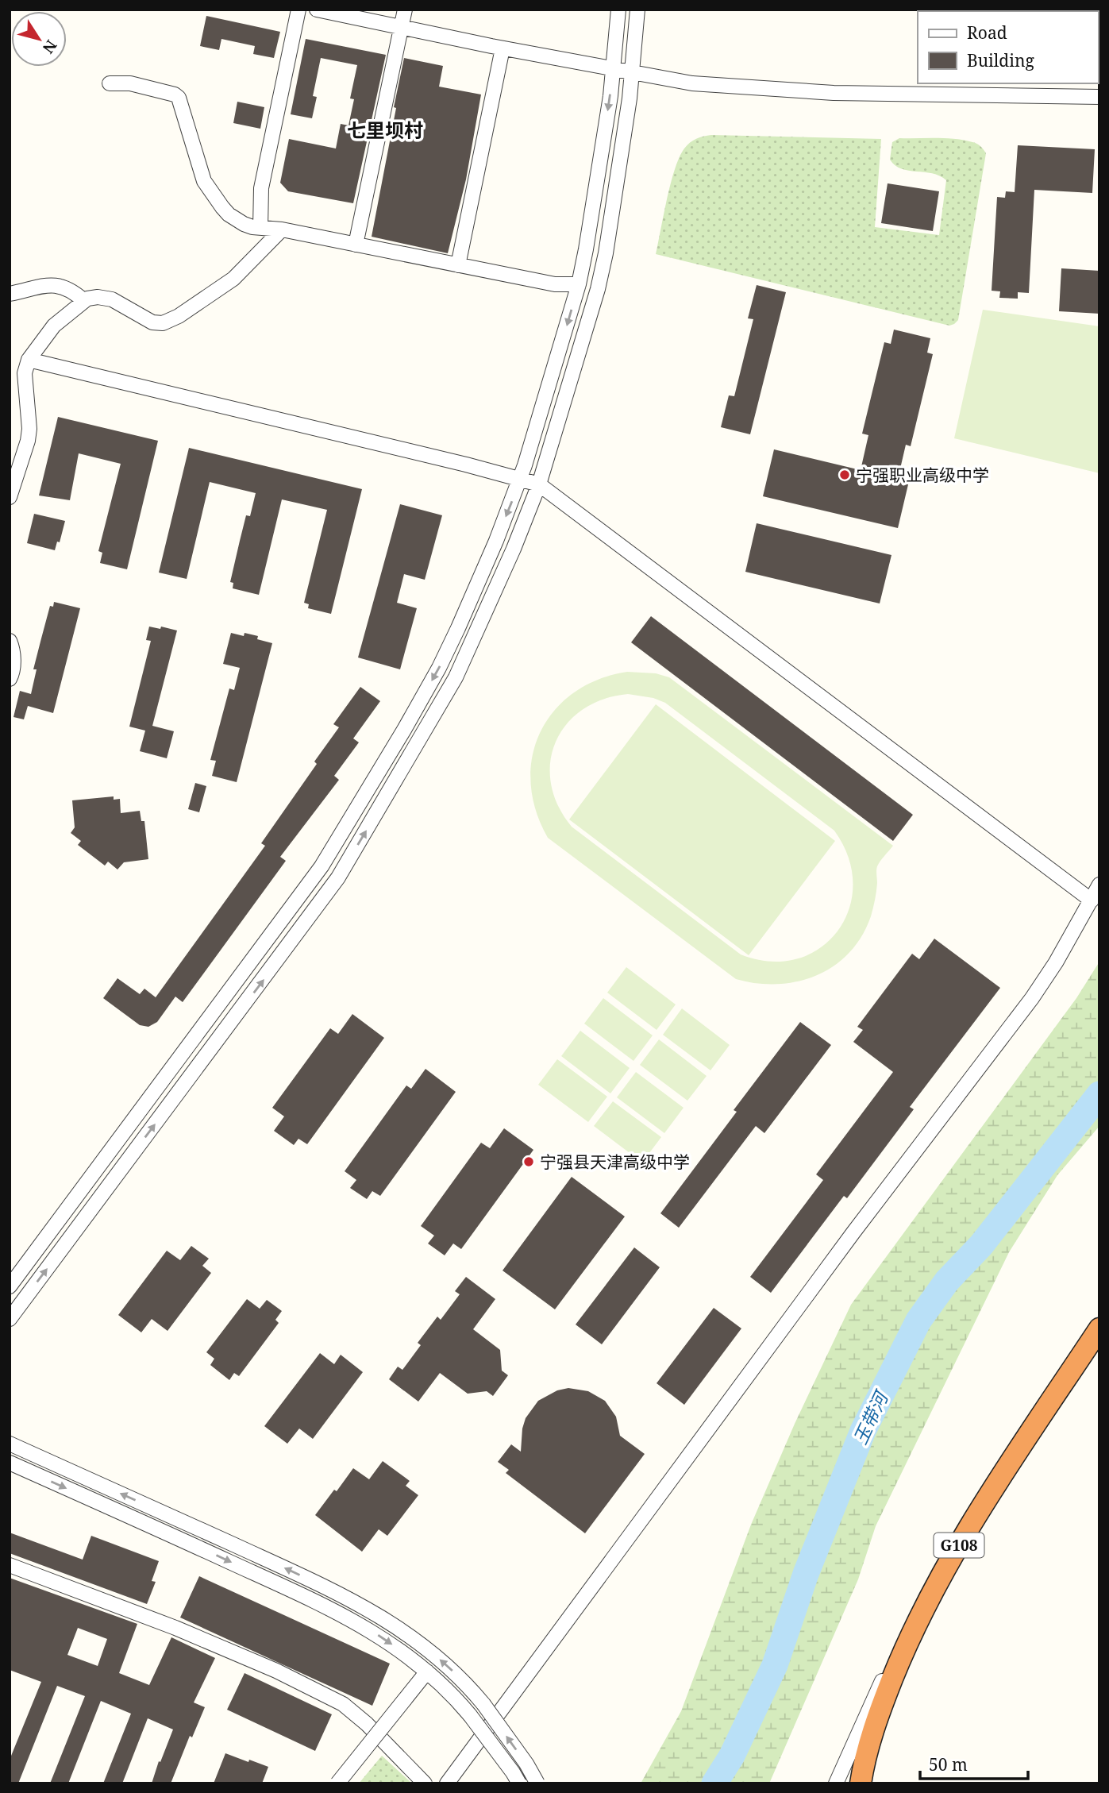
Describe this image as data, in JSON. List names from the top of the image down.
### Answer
{
  "streets": {
    "highway": ["G108"]
  },
  "districts": ["七里坝村"],
  "water": ["玉带河"],
  "places": ["宁强职业高级中学", "宁强县天津高级中学"],
  "legend": ["Road", "Building"],
  "scale_bar": "50 m",
  "north": "bottom right"
}
